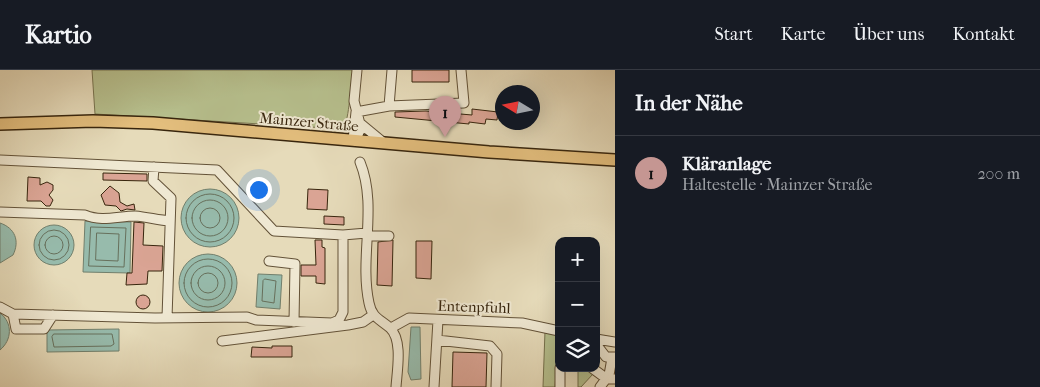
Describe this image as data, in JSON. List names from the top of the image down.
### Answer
{
  "streets": {
    "main road": ["Mainzer Straße"],
    "street": ["Entenpfuhl"]
  },
  "north": "left",
  "page": {
    "header": "Kartio",
    "nav": [
      "Start",
      "Karte",
      "Über uns",
      "Kontakt"
    ],
    "heading": "In der Nähe",
    "pins": "1",
    "list": [
      {
        "mark": "1",
        "name": "Kläranlage",
        "note": "Haltestelle · Mainzer Straße",
        "value": "200 m"
      }
    ],
    "map_buttons": ["+", "−"]
  }
}
